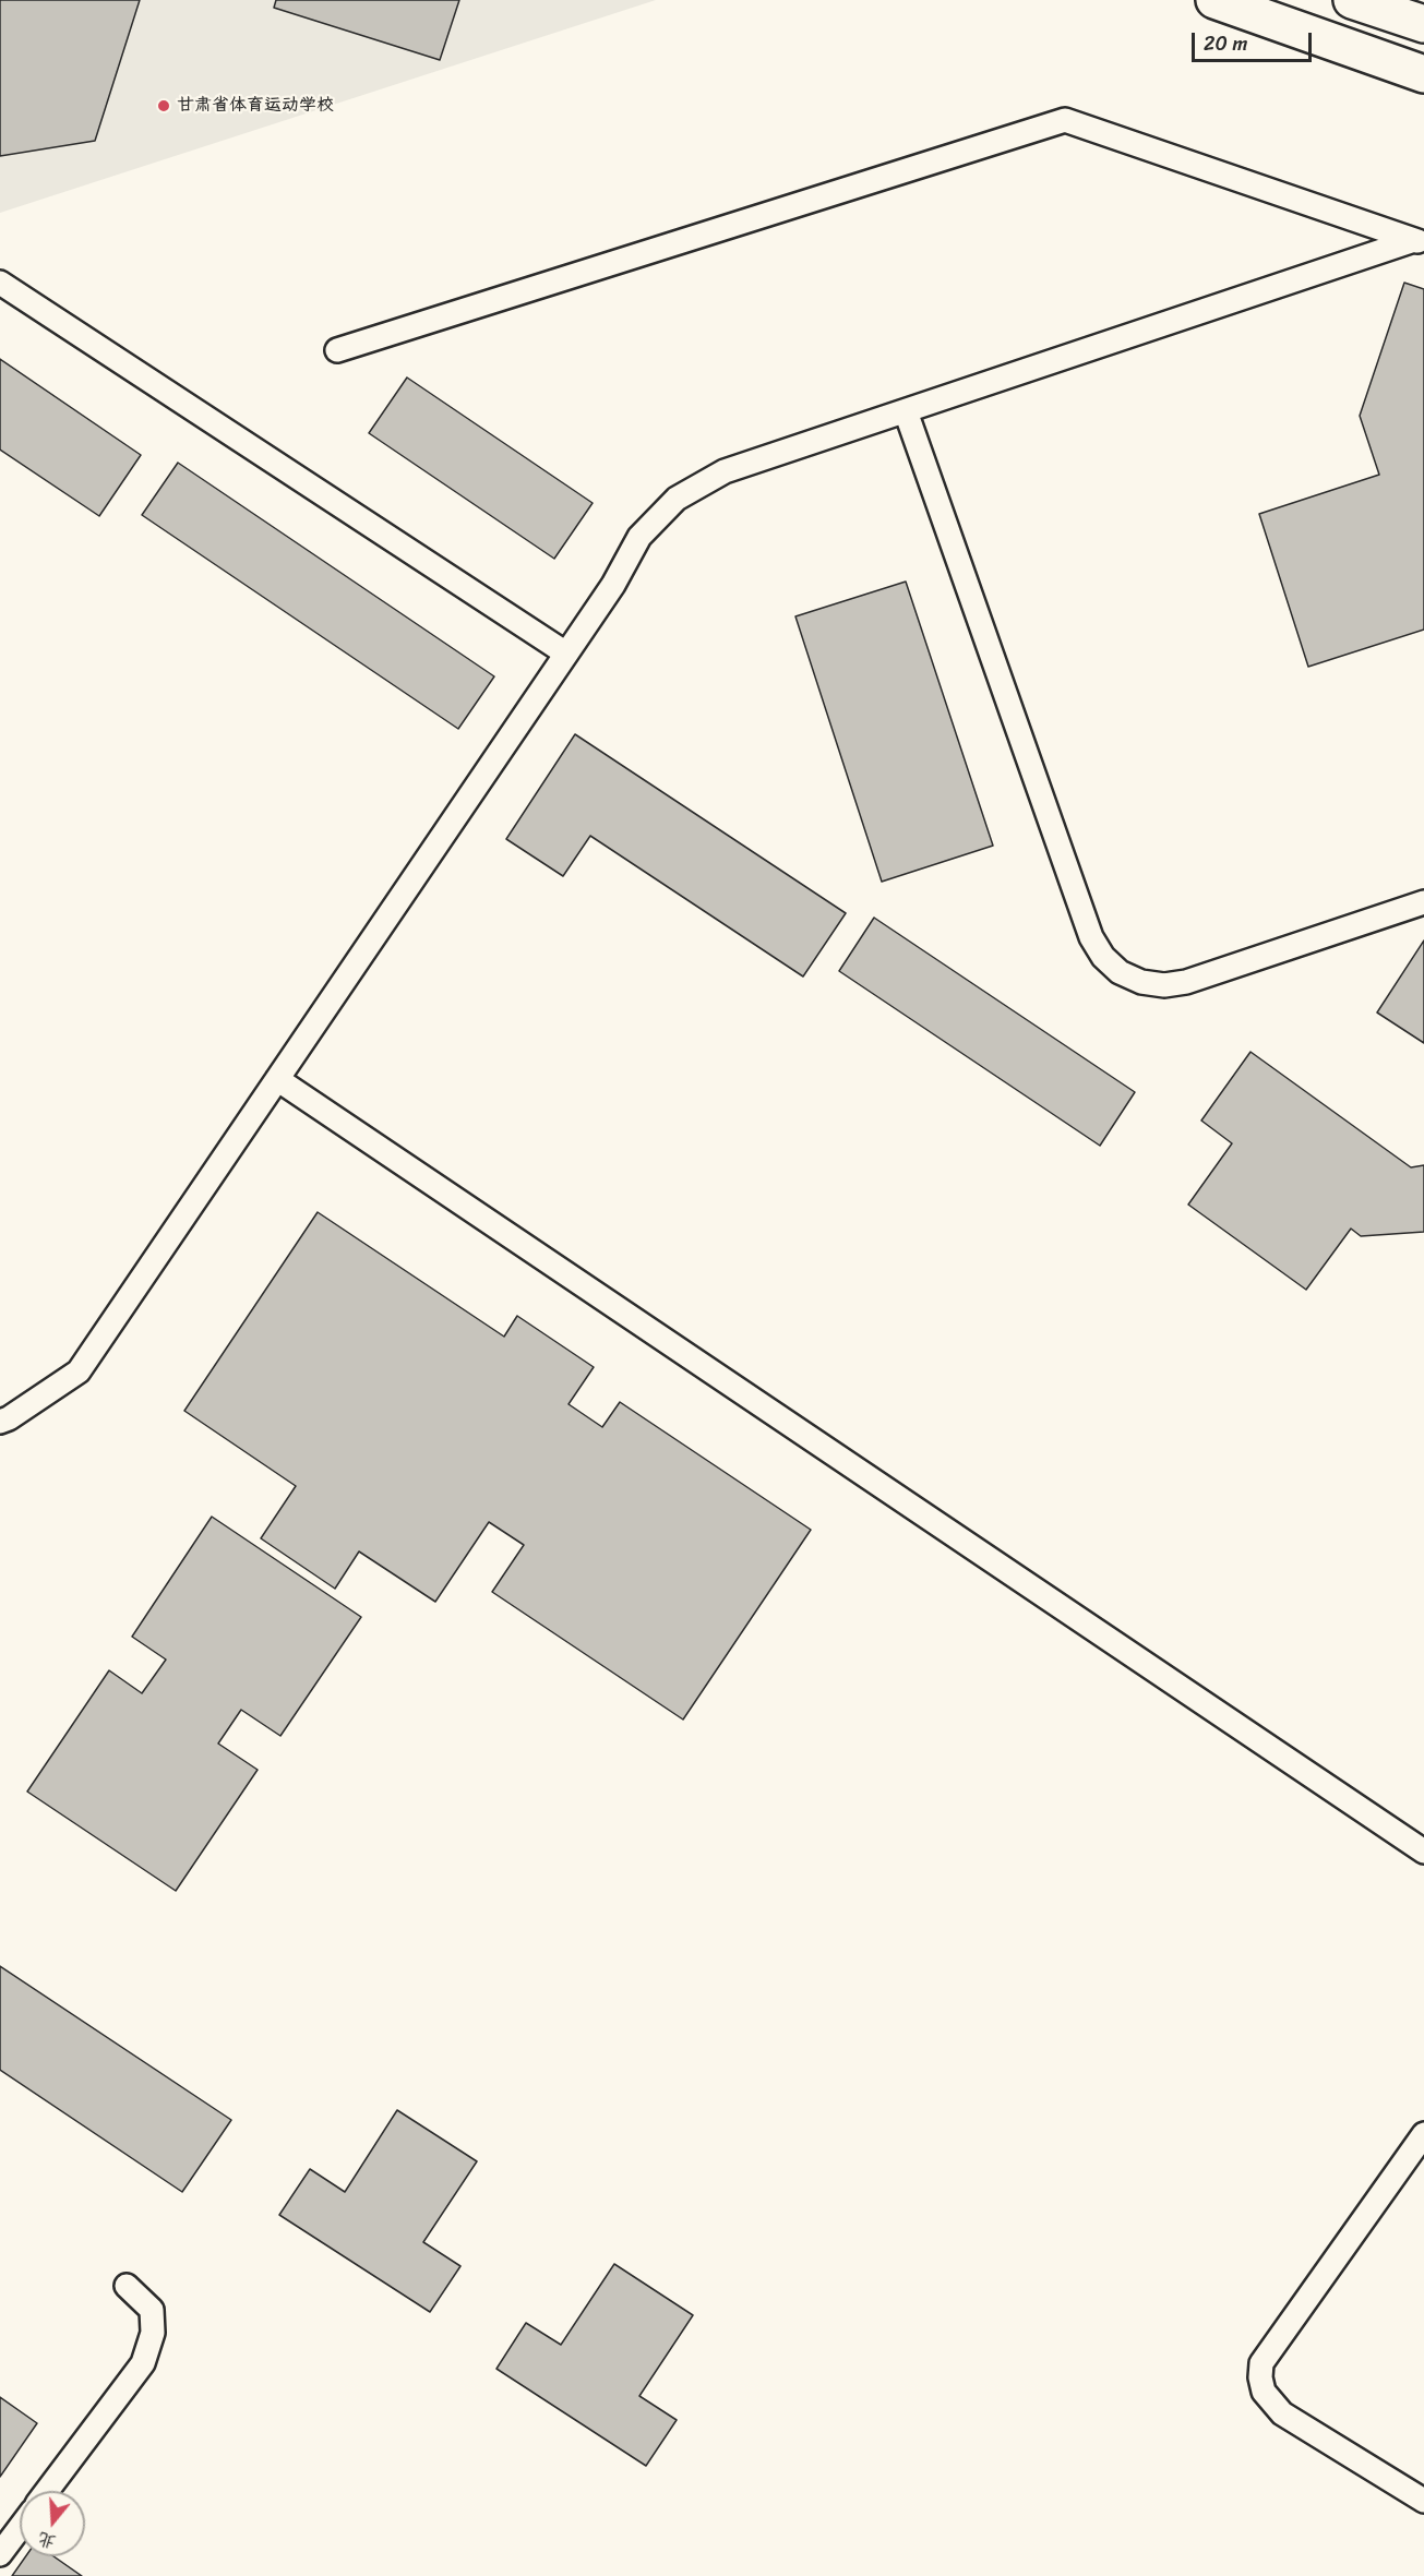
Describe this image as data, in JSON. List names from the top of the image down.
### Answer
{
  "places": ["甘肃省体育运动学校"],
  "scale_bar": "20 m",
  "north": "bottom"
}
